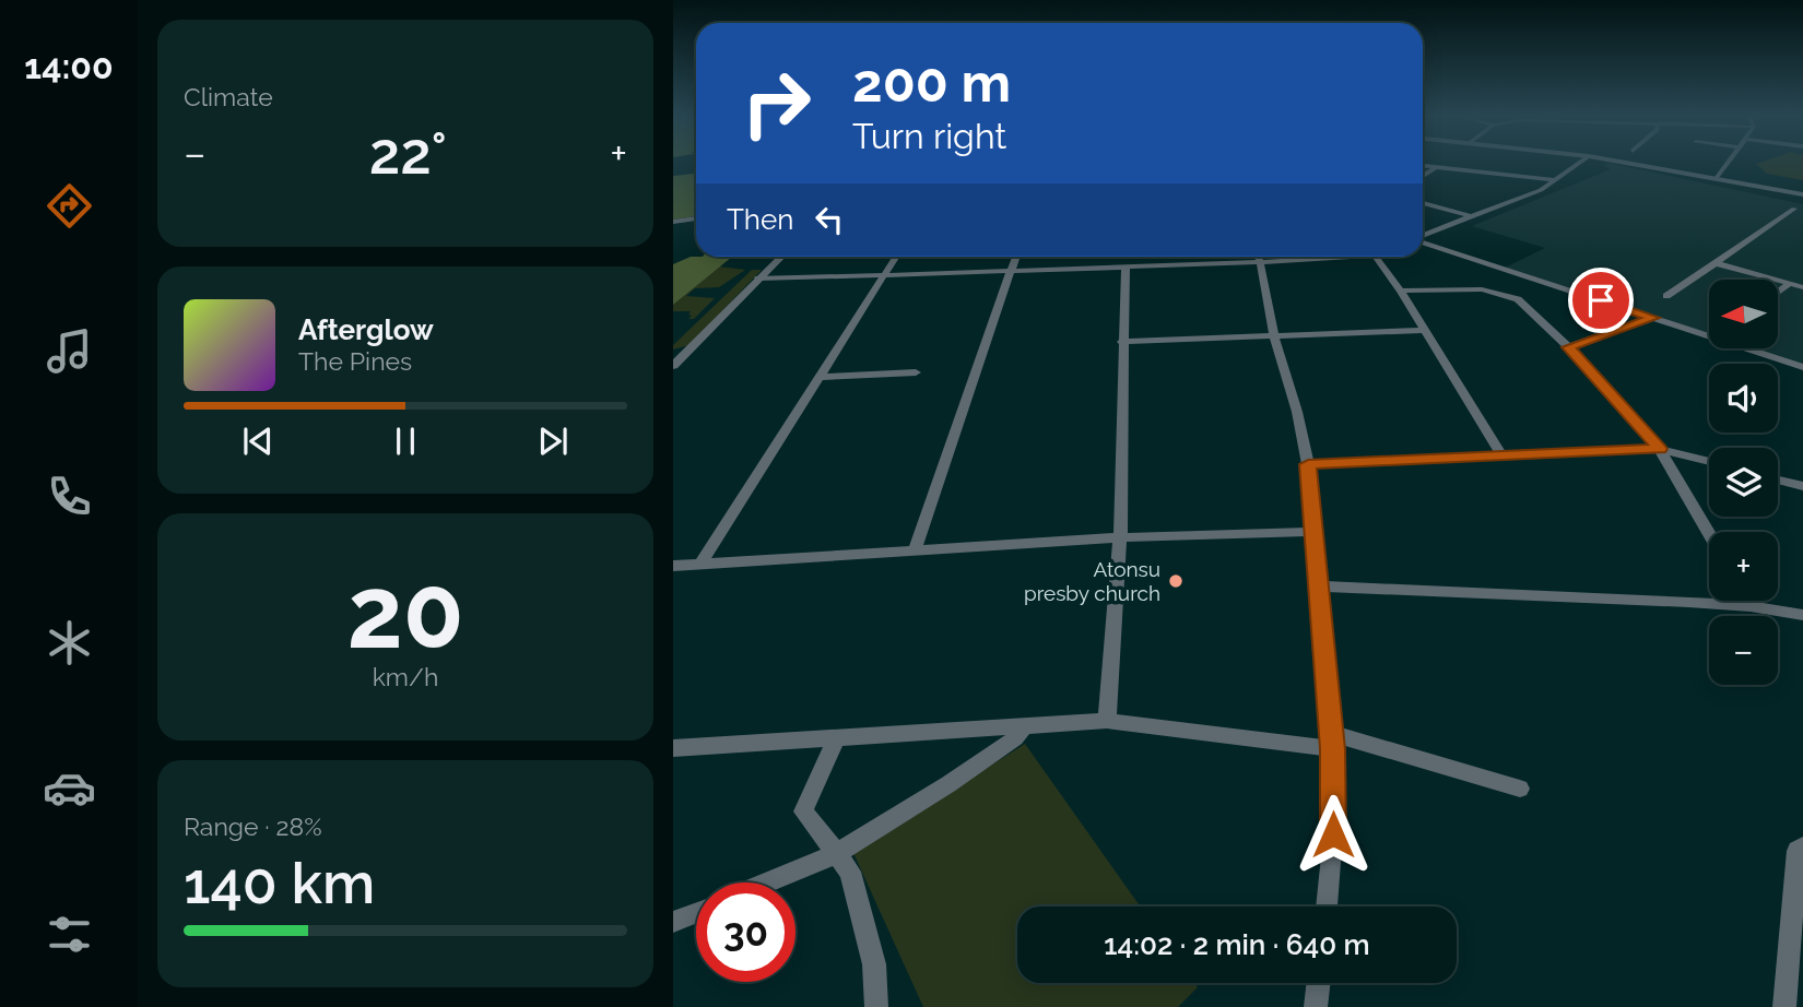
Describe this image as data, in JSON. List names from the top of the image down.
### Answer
{
  "places": ["Atonsu presby church"],
  "north": "left",
  "page": {
    "tabs": "14:00",
    "tile": [
      "Climate",
      ["20", "km/h"],
      ["Range · 28%", "140 km"]
    ],
    "turn": ["200 m", "Turn right"],
    "heat": ["−", "22°", "+"],
    "then": "Then",
    "map_buttons": ["+", "−"],
    "song": ["Afterglow", "The Pines"],
    "limit": "30",
    "trip": "14:02 · 2 min · 640 m"
  }
}
